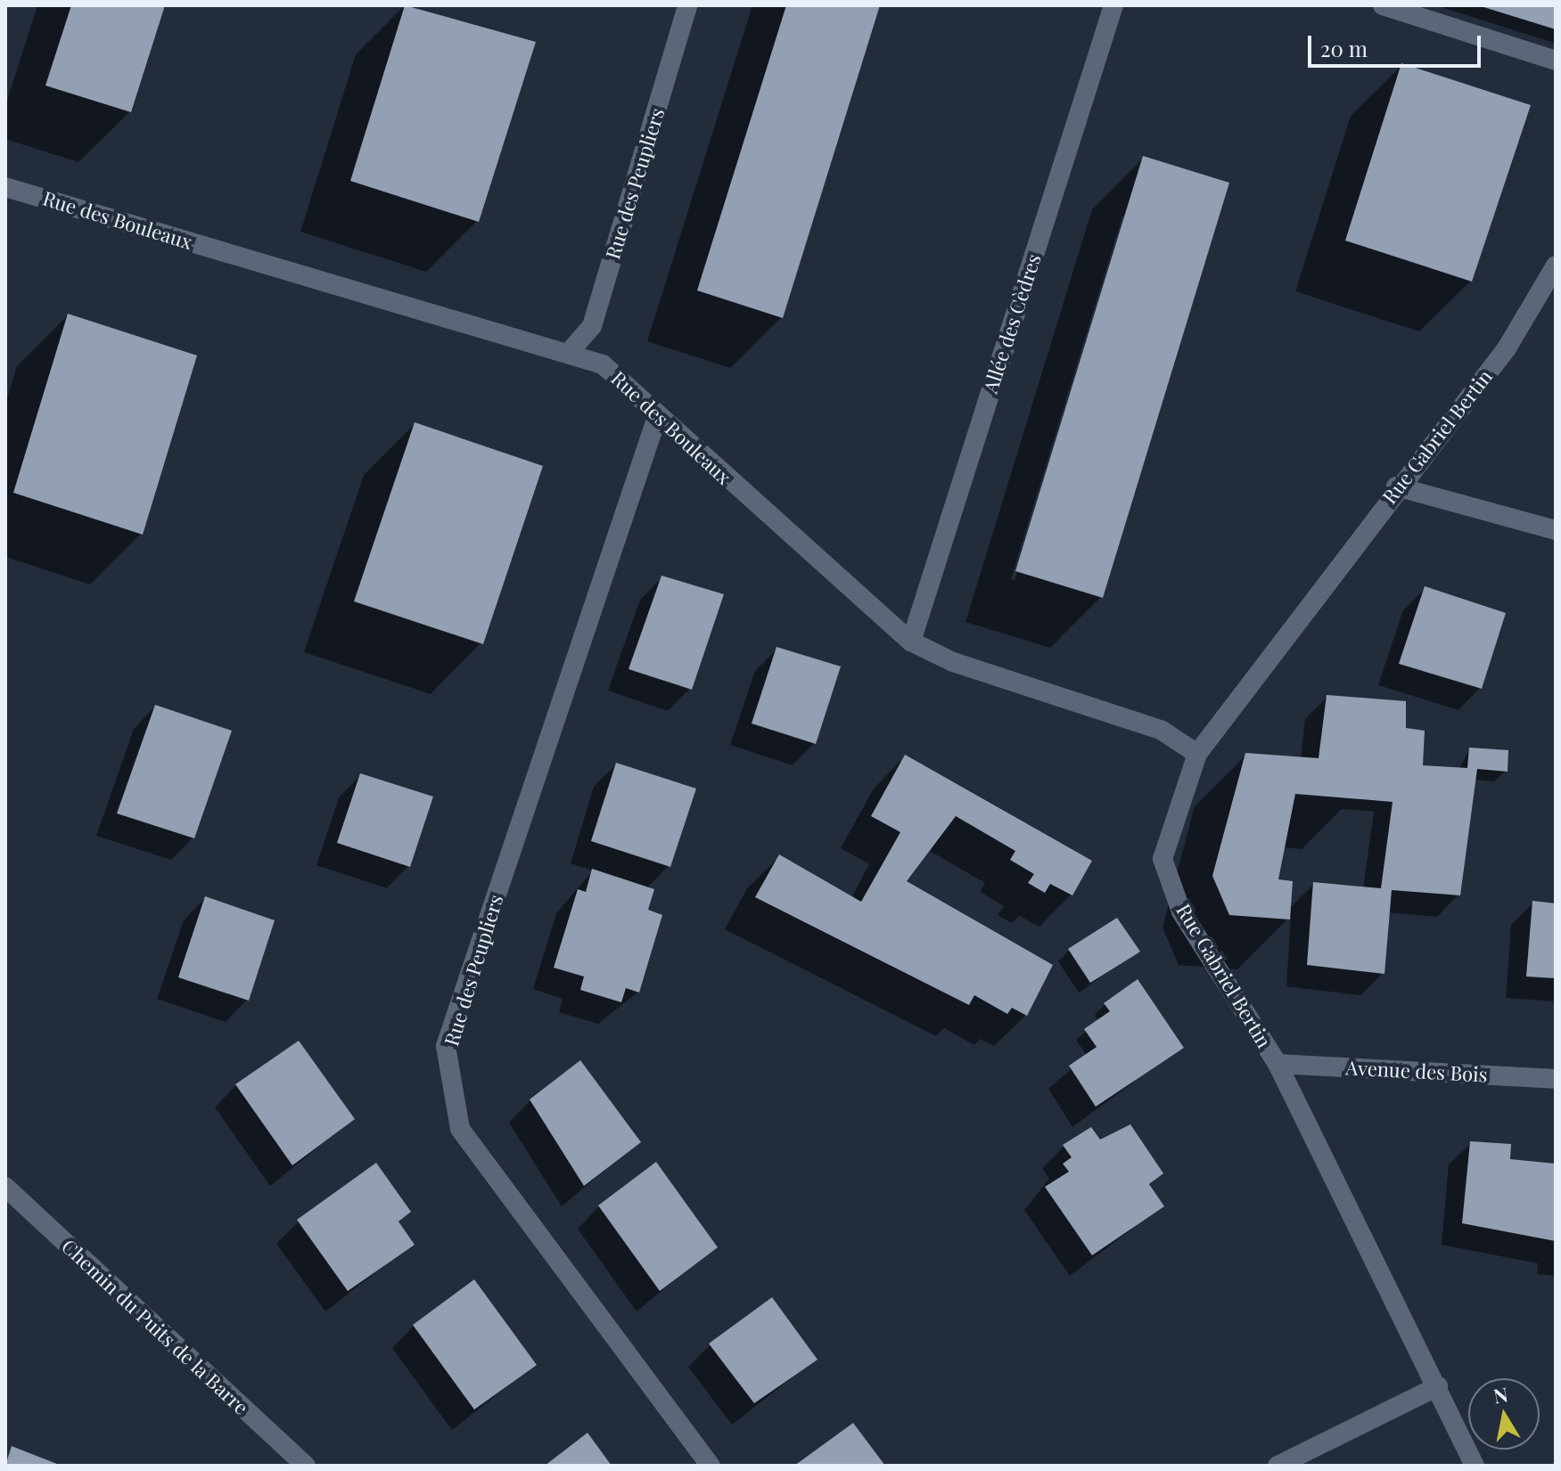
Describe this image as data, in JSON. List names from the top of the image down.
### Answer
{
  "streets": {
    "street": [
      "Rue des Peupliers",
      "Rue des Bouleaux",
      "Allée des Cèdres",
      "Rue Gabriel Bertin",
      "Avenue des Bois",
      "Chemin du Puits de la Barre"
    ]
  },
  "crossings": [
    ["Rue des Peupliers", "Rue des Bouleaux"],
    ["Rue des Bouleaux", "Allée des Cèdres"],
    ["Rue des Bouleaux", "Rue Gabriel Bertin"],
    ["Rue Gabriel Bertin", "Avenue des Bois"]
  ],
  "scale_bar": "20 m",
  "north": "top"
}
